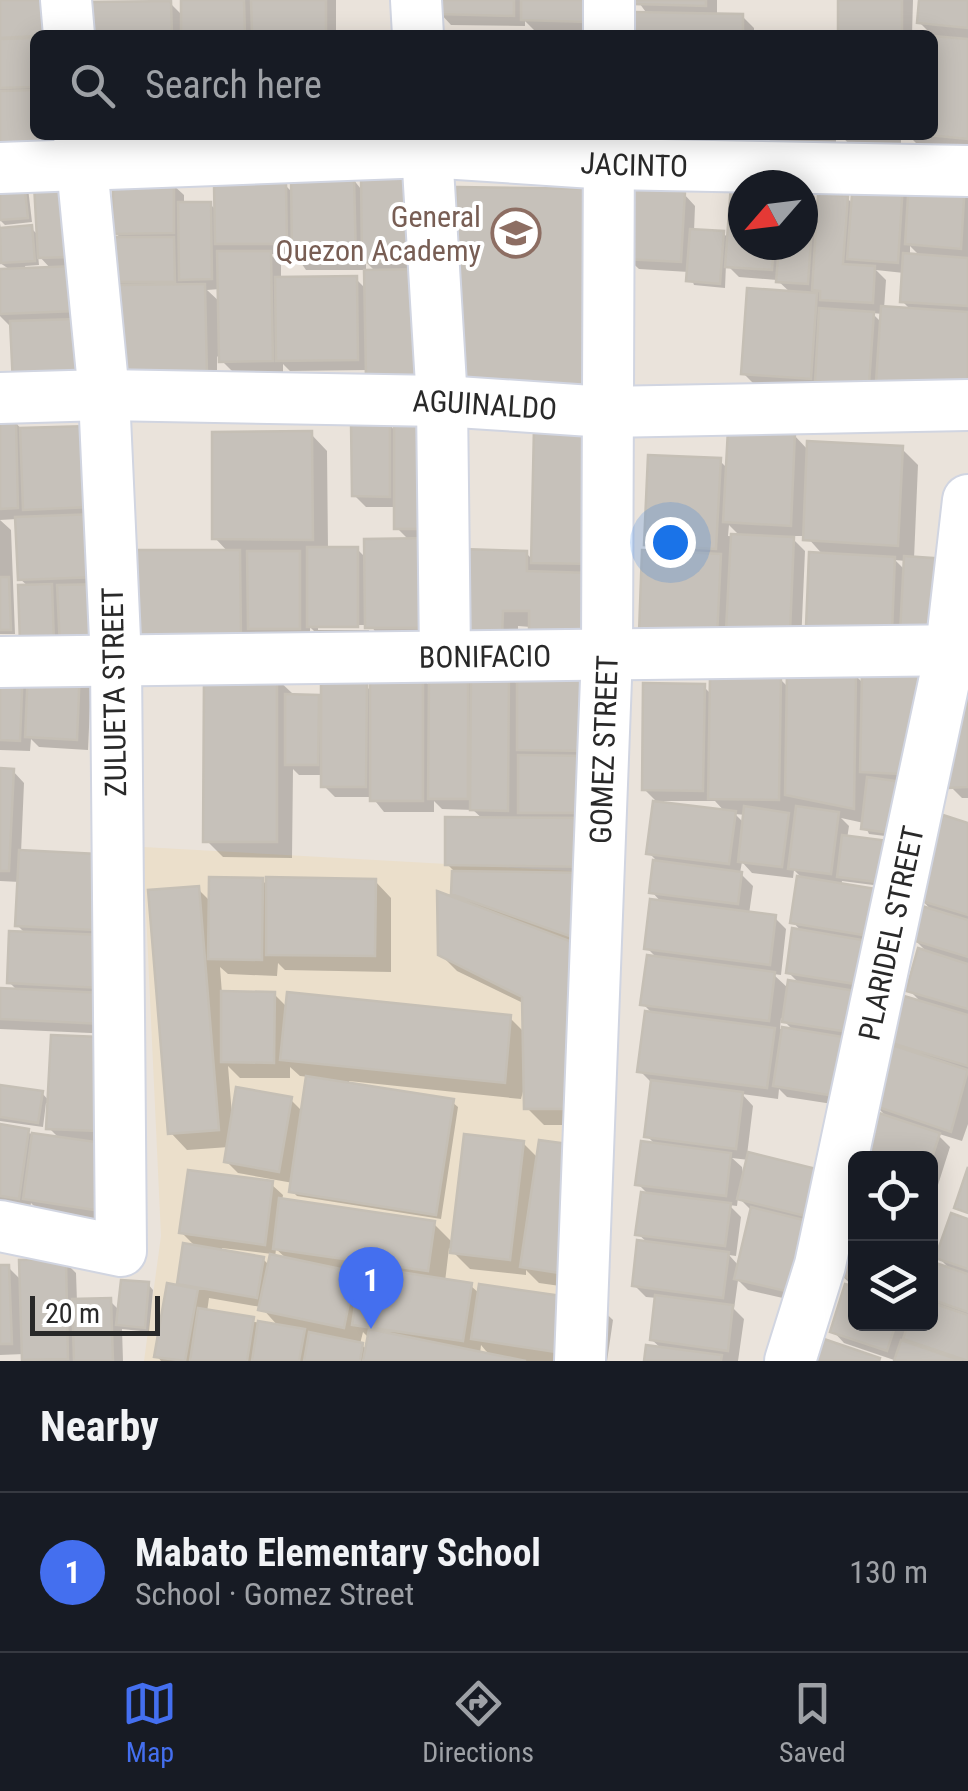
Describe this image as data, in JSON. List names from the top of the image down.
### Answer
{
  "streets": {
    "street": [
      "JACINTO",
      "AGUINALDO",
      "BONIFACIO",
      "ZULUETA STREET",
      "GOMEZ STREET",
      "PLARIDEL STREET"
    ]
  },
  "crossings": [
    ["JACINTO", "ZULUETA STREET"],
    ["JACINTO", "GOMEZ STREET"],
    ["AGUINALDO", "ZULUETA STREET"],
    ["AGUINALDO", "GOMEZ STREET"],
    ["BONIFACIO", "ZULUETA STREET"],
    ["BONIFACIO", "GOMEZ STREET"],
    ["BONIFACIO", "PLARIDEL STREET"]
  ],
  "places": {
    "school or university": ["General Quezon Academy"]
  },
  "scale_bar": "20 m",
  "north": "bottom left",
  "page": {
    "search": "Search here",
    "pins": "1",
    "scale": "20 m",
    "heading": "Nearby",
    "list": [
      {
        "mark": "1",
        "name": "Mabato Elementary School",
        "note": "School · Gomez Street",
        "value": "130 m"
      }
    ],
    "nav": ["Map", "Directions", "Saved"]
  }
}
